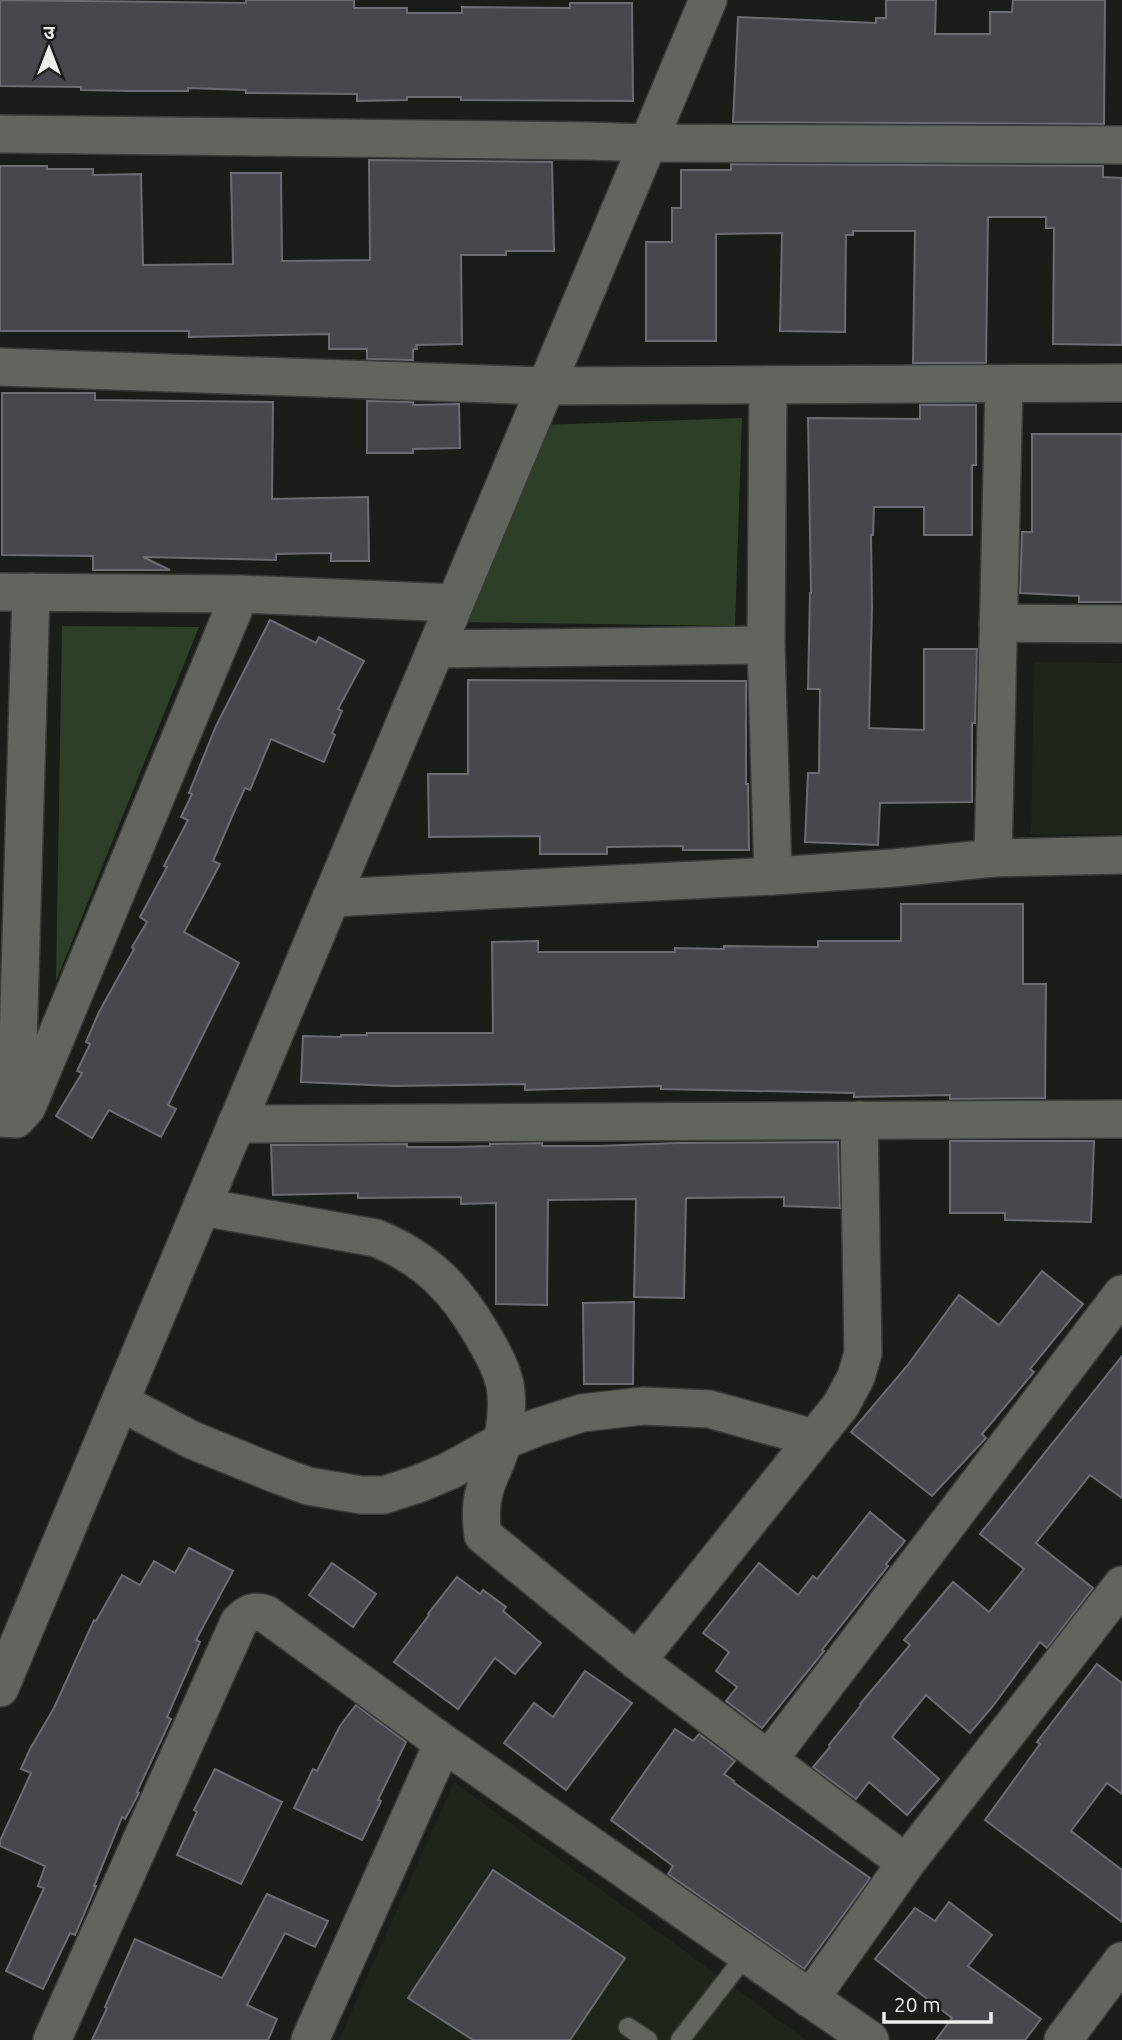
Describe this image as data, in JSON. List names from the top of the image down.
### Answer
{
  "scale_bar": "20 m",
  "north": "top"
}
